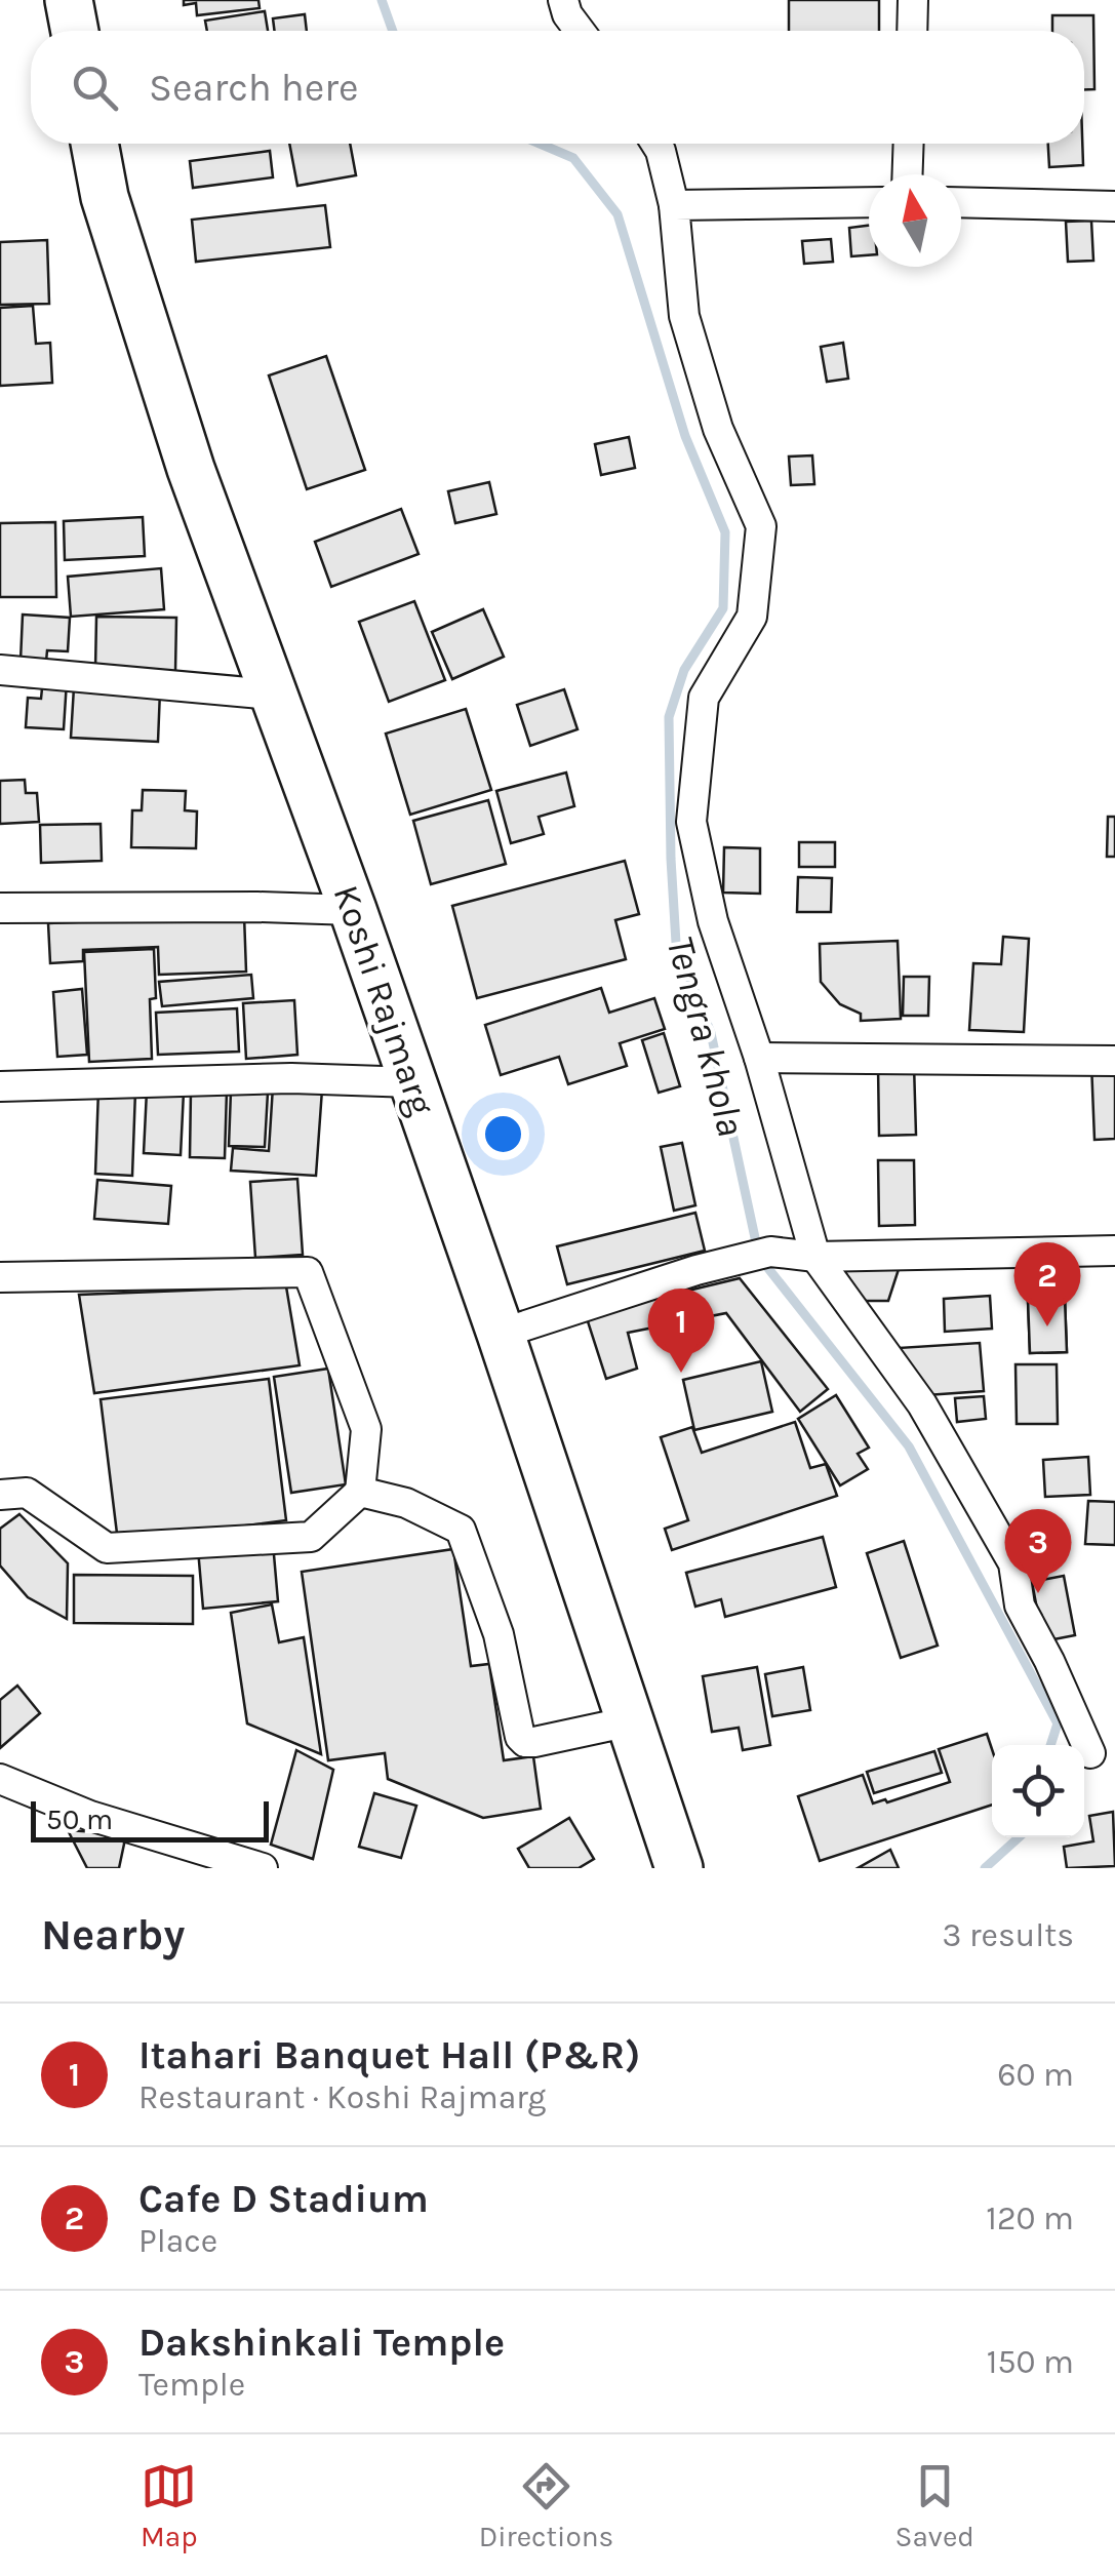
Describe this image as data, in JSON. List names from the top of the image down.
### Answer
{
  "streets": {
    "main road": ["Koshi Rajmarg"]
  },
  "water": ["Tengra khola"],
  "scale_bar": "50 m",
  "north": "top",
  "page": {
    "search": "Search here",
    "pins": ["2", "1", "3"],
    "scale": "50 m",
    "heading": ["Nearby", "3 results"],
    "list": [
      {
        "mark": "1",
        "name": "Itahari Banquet Hall (P&R)",
        "note": "Restaurant · Koshi Rajmarg",
        "value": "60 m"
      },
      {
        "mark": "2",
        "name": "Cafe D Stadium",
        "note": "Place",
        "value": "120 m"
      },
      {
        "mark": "3",
        "name": "Dakshinkali Temple",
        "note": "Temple",
        "value": "150 m"
      }
    ],
    "nav": ["Map", "Directions", "Saved"]
  }
}
